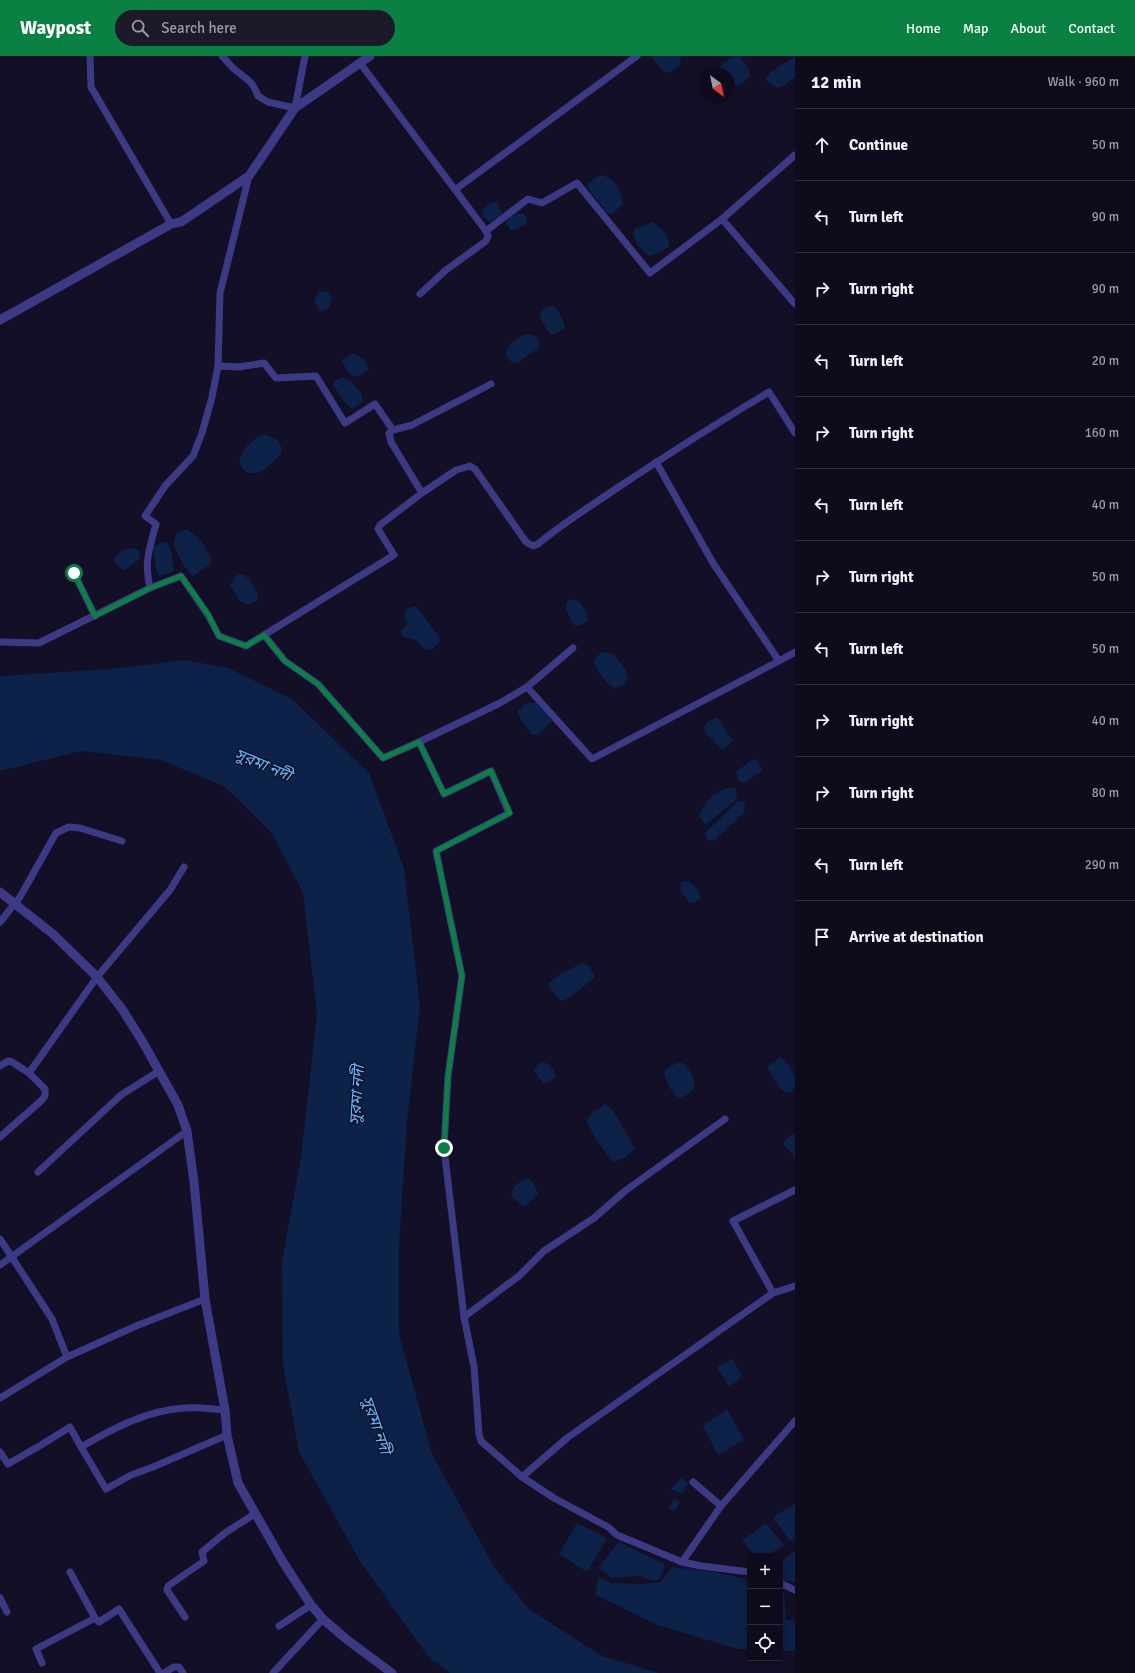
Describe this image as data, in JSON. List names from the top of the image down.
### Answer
{
  "water": ["সুরমা নদী"],
  "north": "bottom right",
  "page": {
    "header": "Waypost",
    "search": "Search here",
    "nav": [
      "Home",
      "Map",
      "About",
      "Contact"
    ],
    "heading": ["12 min", "Walk · 960 m"],
    "list": [
      ["Continue", "50 m"],
      ["Turn left", "90 m"],
      ["Turn right", "90 m"],
      ["Turn left", "20 m"],
      ["Turn right", "160 m"],
      ["Turn left", "40 m"],
      ["Turn right", "50 m"],
      ["Turn left", "50 m"],
      ["Turn right", "40 m"],
      ["Turn right", "80 m"],
      ["Turn left", "290 m"],
      "Arrive at destination"
    ],
    "map_buttons": ["+", "−"]
  }
}
